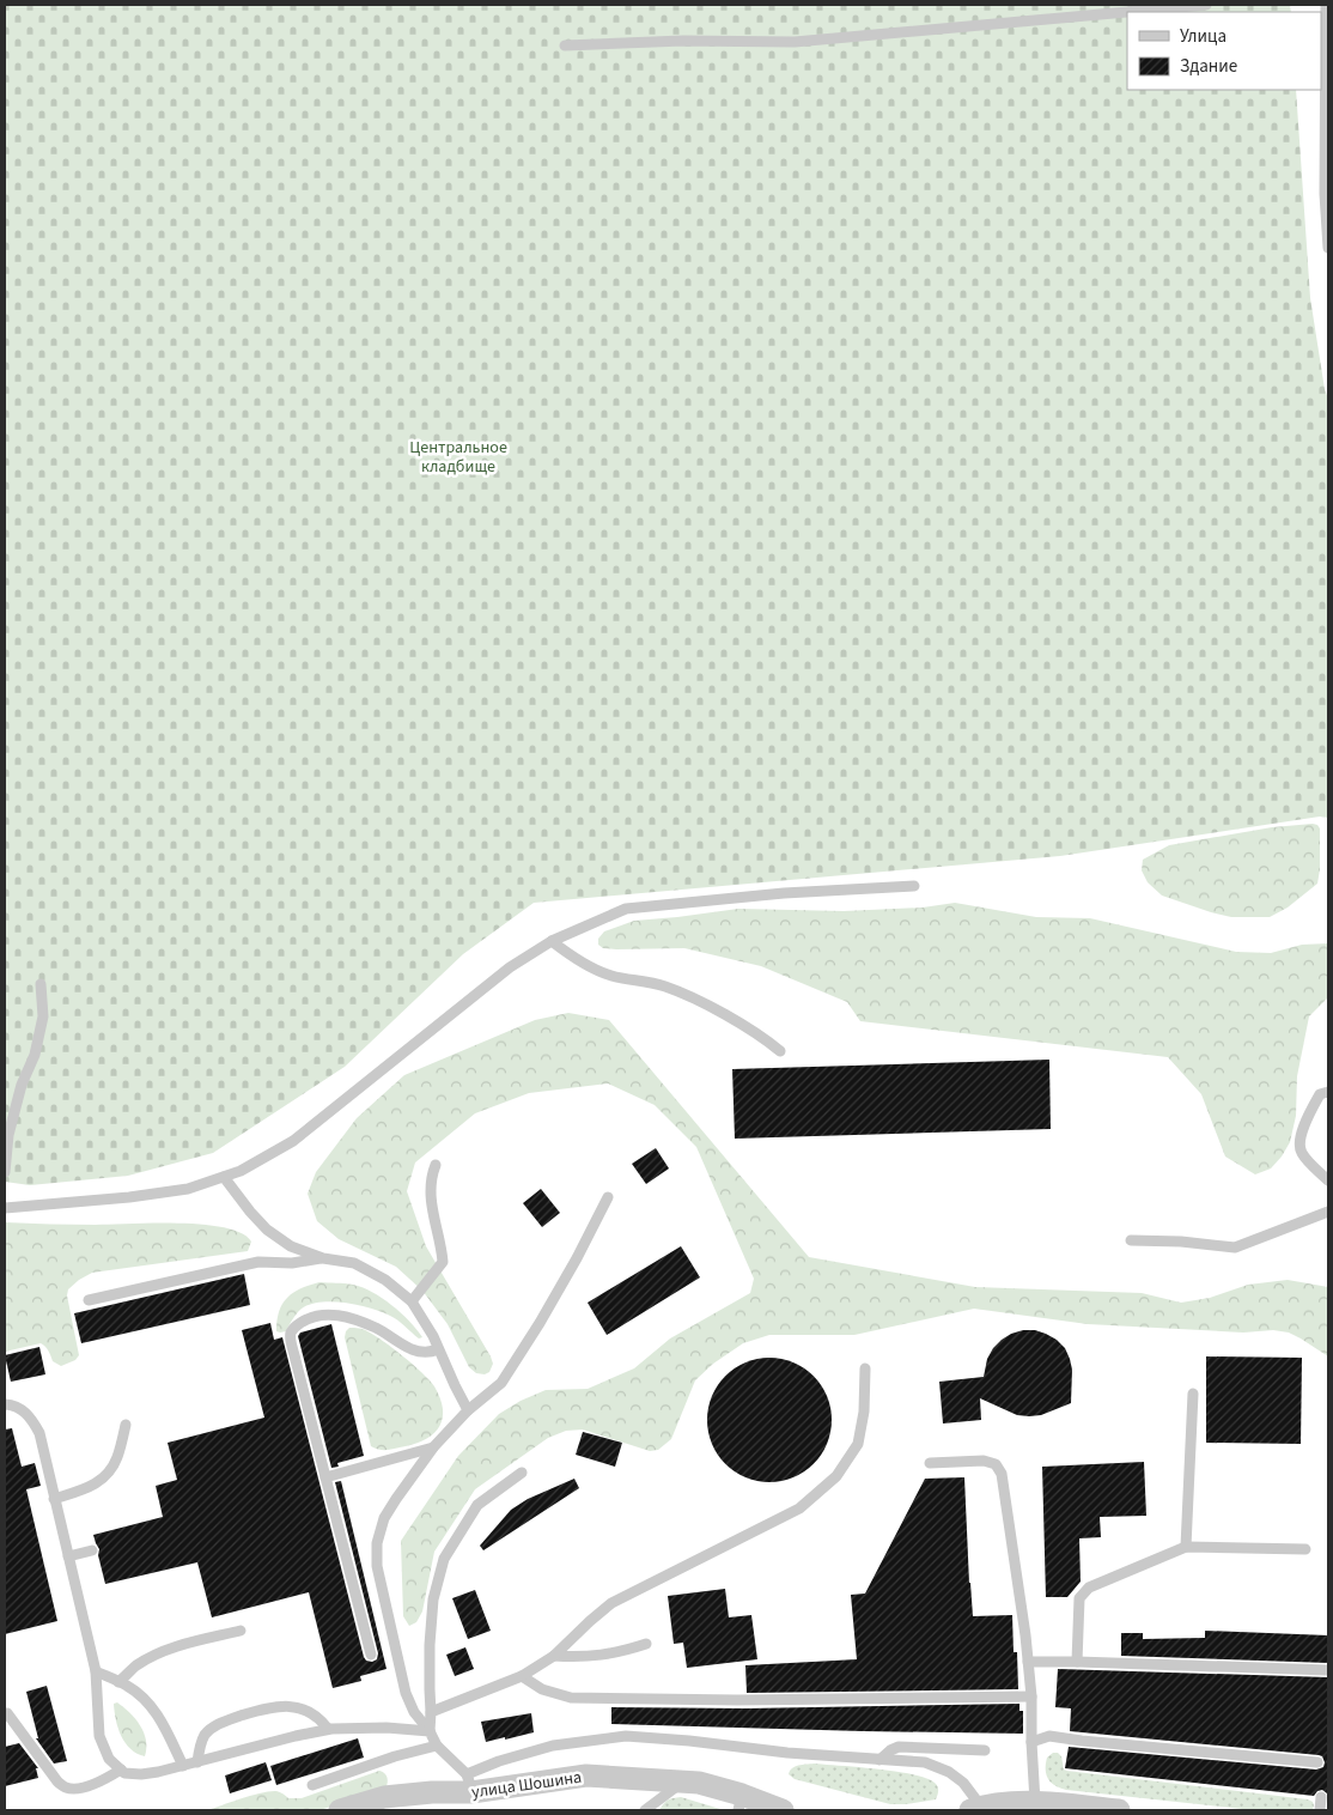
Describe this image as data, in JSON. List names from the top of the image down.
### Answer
{
  "streets": {
    "street": ["улица Шошина"]
  },
  "parks": ["Центральное кладбище"],
  "legend": ["Улица", "Здание"]
}
